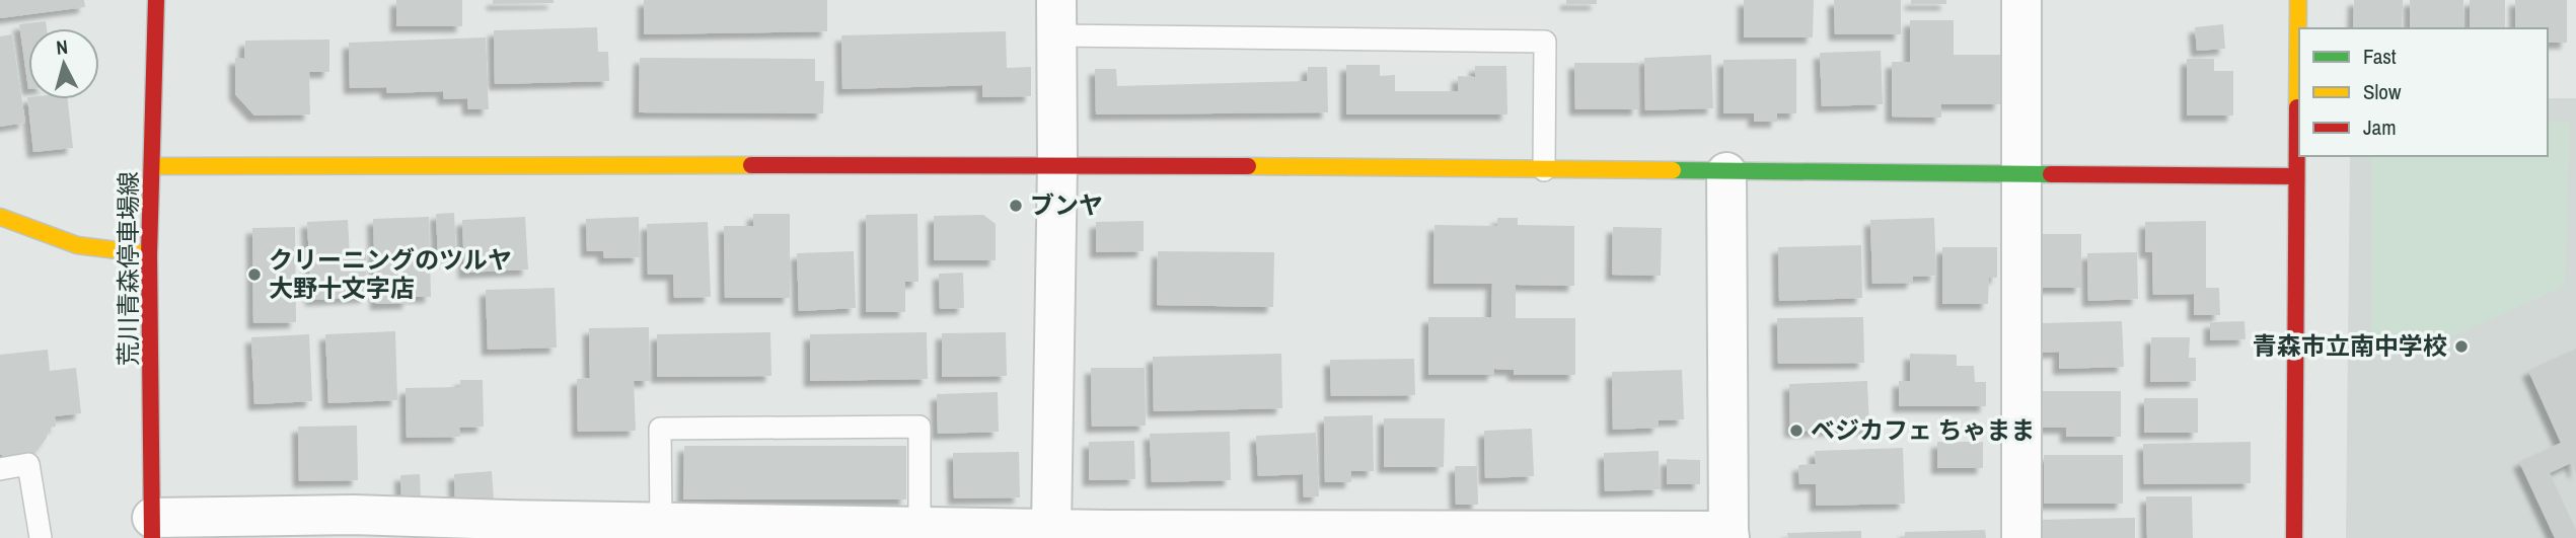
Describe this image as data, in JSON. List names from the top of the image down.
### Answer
{
  "streets": {
    "street": ["荒川青森停車場線"]
  },
  "places": [
    "ブンヤ",
    "クリーニングのツルヤ 大野十文字店",
    "青森市立南中学校",
    "ベジカフェ ちゃまま"
  ],
  "legend": ["Fast", "Slow", "Jam"],
  "north": "top"
}
